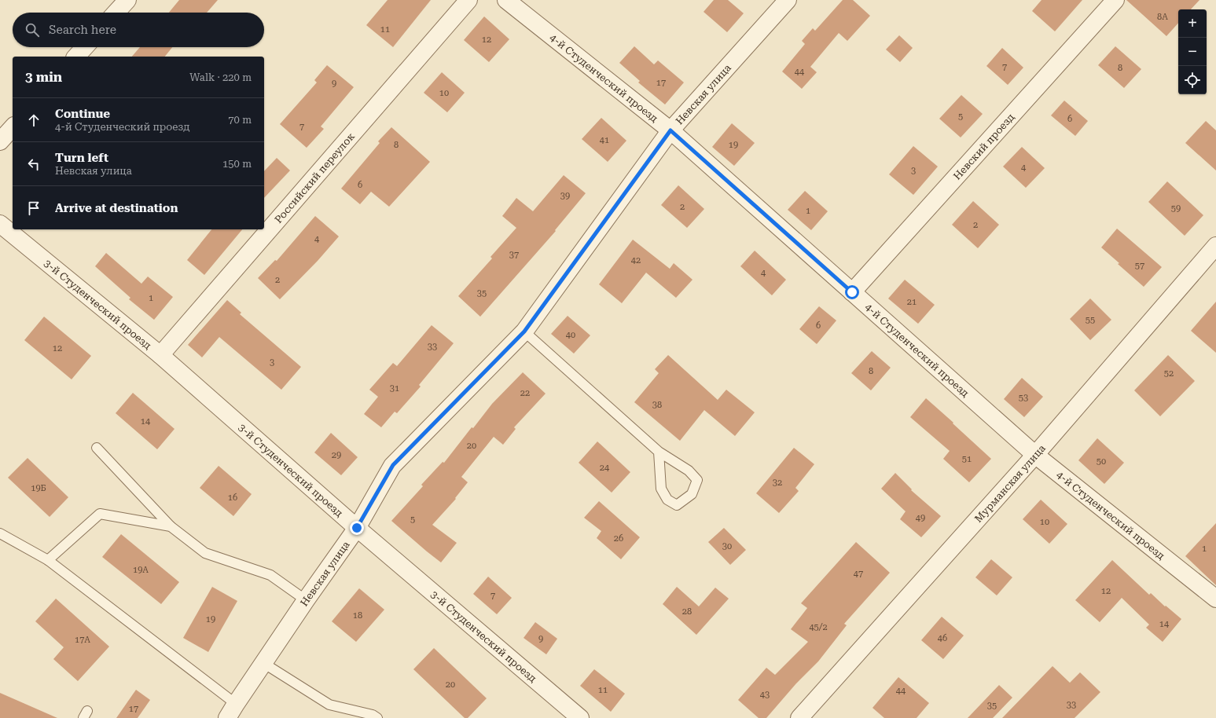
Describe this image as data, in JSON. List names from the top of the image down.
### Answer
{
  "streets": {
    "street": [
      "4-й Студенческий проезд",
      "Невская улица",
      "Невский проезд",
      "Российский переулок",
      "3-й Студенческий проезд",
      "Мурманская улица"
    ]
  },
  "crossings": [
    ["4-й Студенческий проезд", "Невская улица"],
    ["4-й Студенческий проезд", "Невский проезд"],
    ["4-й Студенческий проезд", "Мурманская улица"],
    ["Невская улица", "3-й Студенческий проезд"],
    ["Российский переулок", "3-й Студенческий проезд"]
  ],
  "house_numbers": [
    "8А",
    "11",
    "12",
    "7",
    "8",
    "44",
    "17",
    "9",
    "10",
    "5",
    "6",
    "7",
    "41",
    "8",
    "19",
    "4",
    "3",
    "6",
    "39",
    "2",
    "59",
    "1",
    "2",
    "4",
    "37",
    "42",
    "57",
    "4",
    "2",
    "35",
    "1",
    "21",
    "55",
    "6",
    "40",
    "33",
    "12",
    "3",
    "8",
    "52",
    "31",
    "22",
    "53",
    "38",
    "14",
    "20",
    "29",
    "51",
    "50",
    "24",
    "32",
    "19Б",
    "16",
    "49",
    "5",
    "10",
    "26",
    "30",
    "1",
    "19А",
    "47",
    "12",
    "7",
    "28",
    "18",
    "19",
    "14",
    "45/2",
    "46",
    "9",
    "17А",
    "20",
    "11",
    "44",
    "43",
    "33",
    "35",
    "17"
  ],
  "page": {
    "map_buttons": ["+", "−"],
    "search": "Search here",
    "heading": ["3 min", "Walk · 220 m"],
    "list": [
      ["Continue", "4-й Студенческий проезд", "70 m"],
      ["Turn left", "Невская улица", "150 m"],
      "Arrive at destination"
    ]
  }
}
